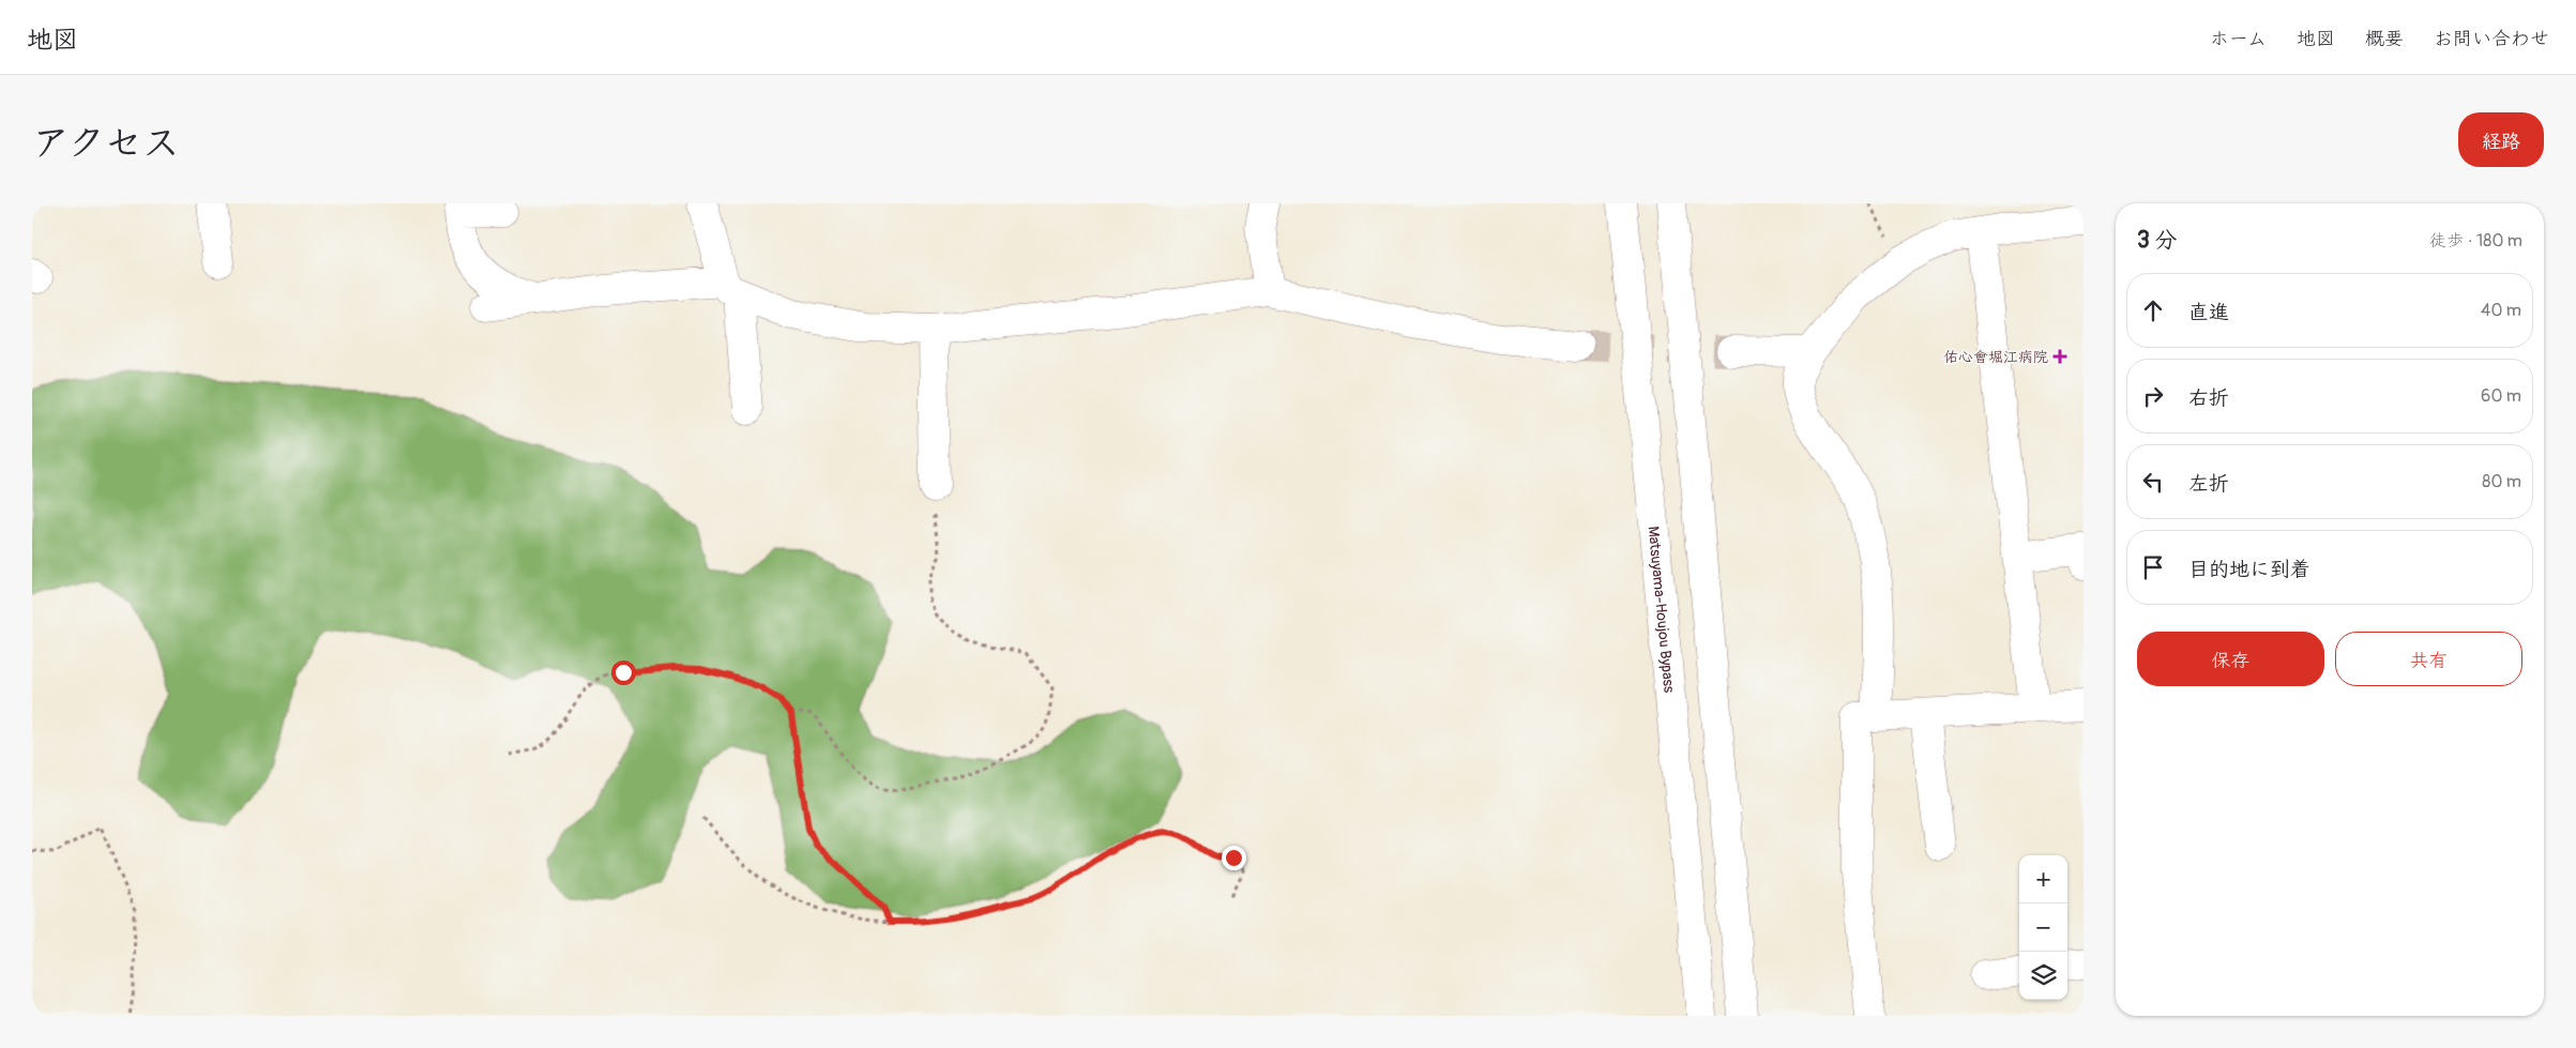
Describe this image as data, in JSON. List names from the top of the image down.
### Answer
{
  "streets": {
    "main road": ["Matsuyama-Houjou Bypass"]
  },
  "places": {
    "health": ["佑心會堀江病院"]
  },
  "page": {
    "header": "地図",
    "nav": [
      "ホーム",
      "地図",
      "概要",
      "お問い合わせ"
    ],
    "title": "アクセス",
    "buttons": [
      "経路",
      ["保存", "共有"]
    ],
    "heading": ["3 分", "徒歩 · 180 m"],
    "list": [
      ["直進", "40 m"],
      ["右折", "60 m"],
      ["左折", "80 m"],
      "目的地に到着"
    ],
    "map_buttons": ["+", "−"]
  }
}
